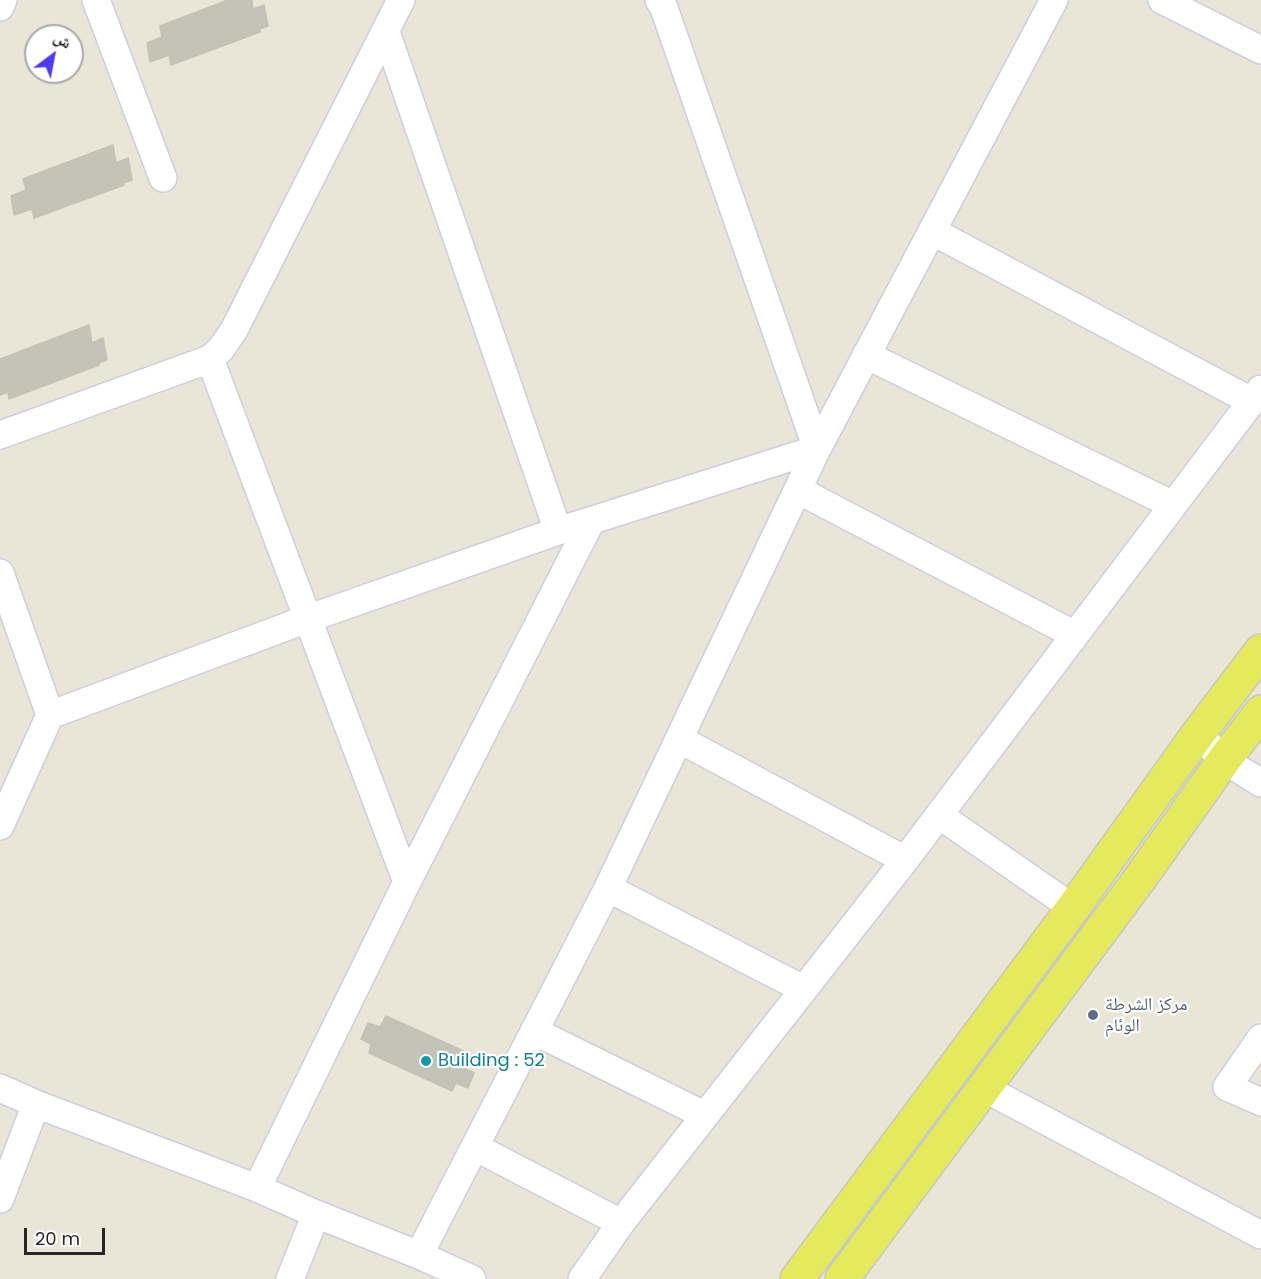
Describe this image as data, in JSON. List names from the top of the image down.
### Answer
{
  "places": ["مركز الشرطة الوئام", "Building : 52"],
  "scale_bar": "20 m",
  "north": "top right"
}
